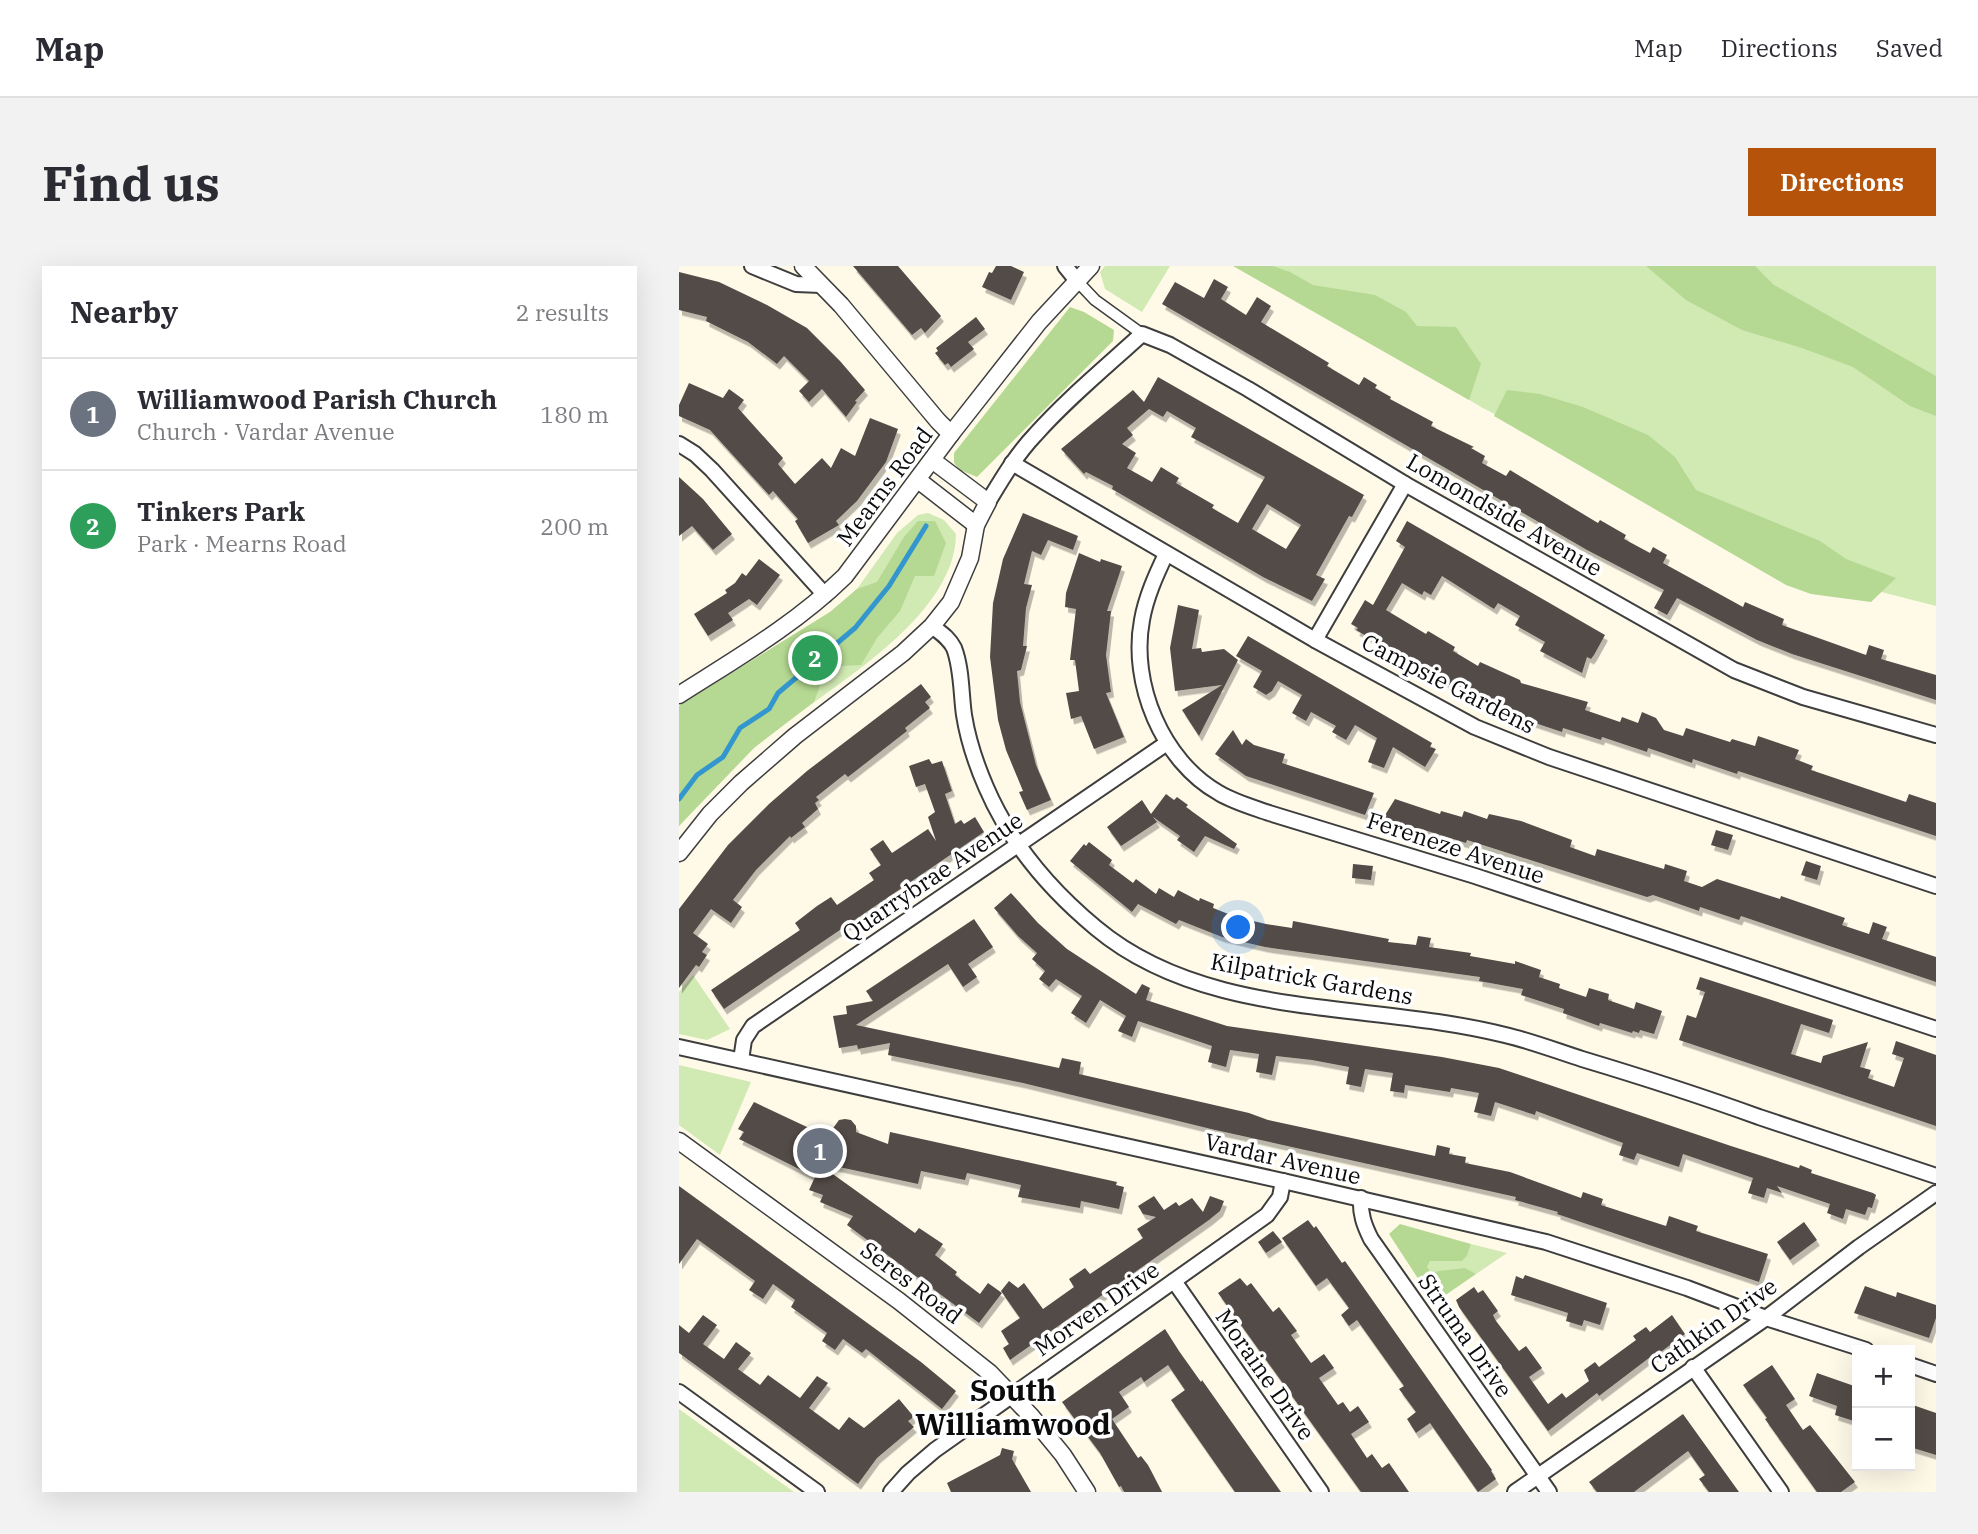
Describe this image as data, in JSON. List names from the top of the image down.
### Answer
{
  "streets": {
    "street": [
      "Mearns Road",
      "Lomondside Avenue",
      "Campsie Gardens",
      "Fereneze Avenue",
      "Quarrybrae Avenue",
      "Kilpatrick Gardens",
      "Vardar Avenue",
      "Seres Road",
      "Morven Drive",
      "Cathkin Drive",
      "Struma Drive",
      "Moraine Drive"
    ]
  },
  "crossings": [
    ["Mearns Road", "Lomondside Avenue"],
    ["Campsie Gardens", "Fereneze Avenue"],
    ["Fereneze Avenue", "Quarrybrae Avenue"],
    ["Quarrybrae Avenue", "Kilpatrick Gardens"],
    ["Quarrybrae Avenue", "Vardar Avenue"],
    ["Vardar Avenue", "Morven Drive"],
    ["Vardar Avenue", "Cathkin Drive"],
    ["Vardar Avenue", "Struma Drive"],
    ["Seres Road", "Morven Drive"],
    ["Morven Drive", "Moraine Drive"],
    ["Cathkin Drive", "Struma Drive"]
  ],
  "districts": ["South Williamwood"],
  "page": {
    "header": "Map",
    "nav": ["Map", "Directions", "Saved"],
    "buttons": "Directions",
    "title": "Find us",
    "heading": ["Nearby", "2 results"],
    "list": [
      {
        "mark": "1",
        "name": "Williamwood Parish Church",
        "note": "Church · Vardar Avenue",
        "value": "180 m"
      },
      {
        "mark": "2",
        "name": "Tinkers Park",
        "note": "Park · Mearns Road",
        "value": "200 m"
      }
    ],
    "pins": ["2", "1"],
    "map_buttons": ["+", "−"]
  }
}
